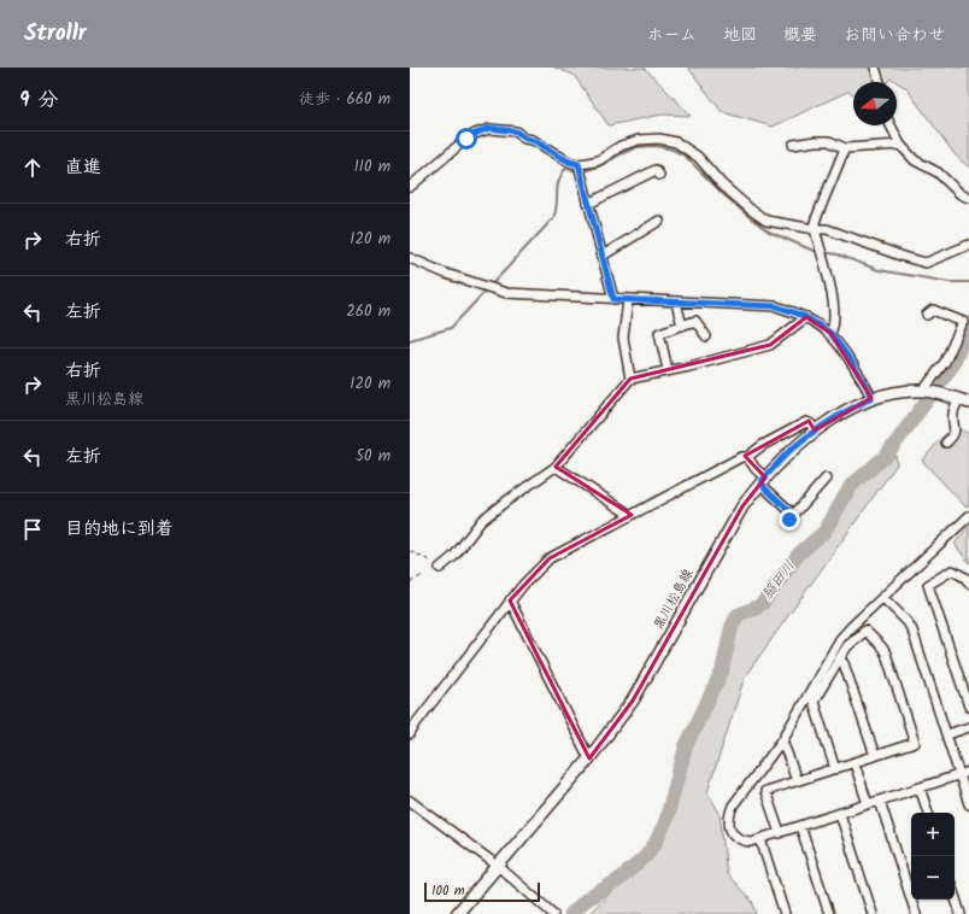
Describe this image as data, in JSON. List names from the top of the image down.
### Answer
{
  "streets": {
    "main road": ["黒川松島線"]
  },
  "water": ["脇田川"],
  "scale_bar": "100 m",
  "north": "left",
  "page": {
    "header": "Strollr",
    "nav": [
      "ホーム",
      "地図",
      "概要",
      "お問い合わせ"
    ],
    "heading": ["9 分", "徒歩 · 660 m"],
    "list": [
      ["直進", "110 m"],
      ["右折", "120 m"],
      ["左折", "260 m"],
      ["右折", "黒川松島線", "120 m"],
      ["左折", "50 m"],
      "目的地に到着"
    ],
    "map_buttons": ["+", "−"],
    "scale": "100 m"
  }
}
